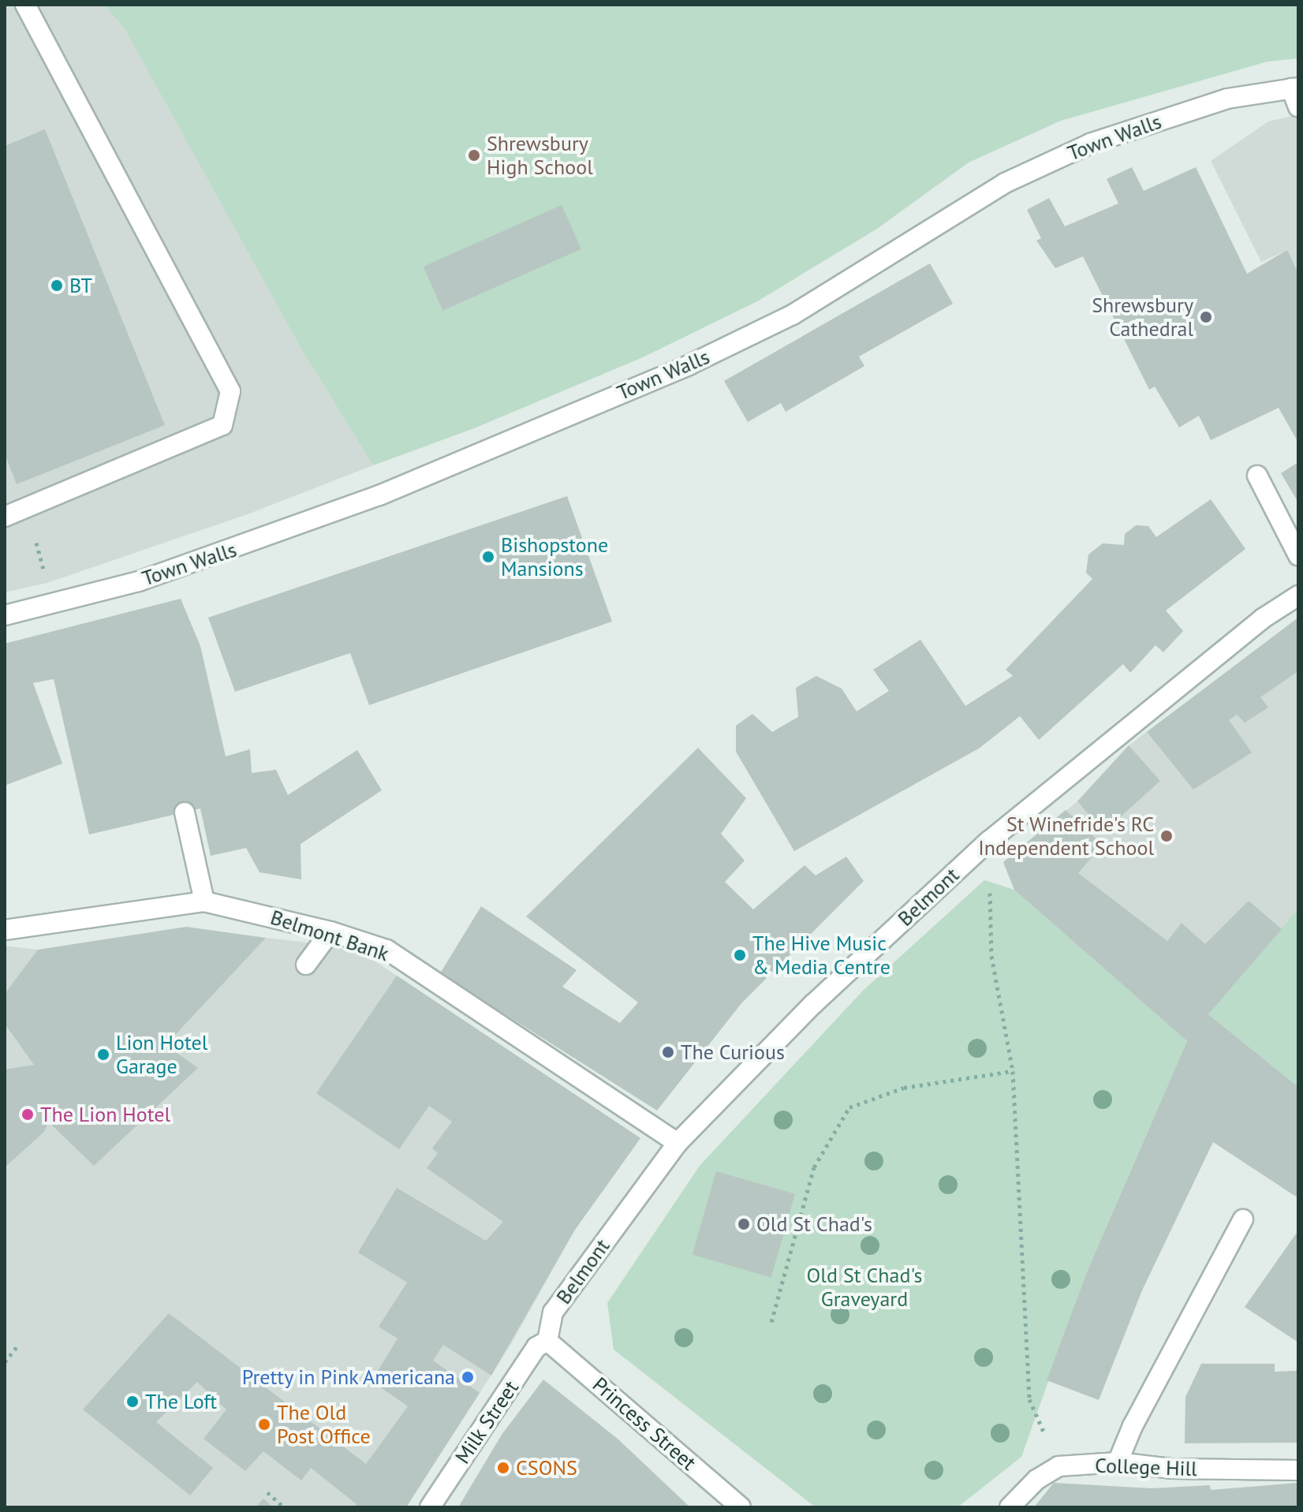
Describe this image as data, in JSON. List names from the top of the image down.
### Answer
{
  "streets": {
    "street": [
      "Town Walls",
      "Belmont",
      "Belmont Bank",
      "Milk Street",
      "Princess Street",
      "College Hill"
    ]
  },
  "crossings": [
    ["Belmont", "Belmont Bank"],
    ["Belmont", "Milk Street"],
    ["Belmont", "Princess Street"],
    ["Milk Street", "Princess Street"]
  ],
  "parks": ["Old St Chad's Graveyard"],
  "places": [
    "Shrewsbury High School",
    "BT",
    "Shrewsbury Cathedral",
    "Bishopstone Mansions",
    "St Winefride's RC Independent School",
    "The Hive Music & Media Centre",
    "The Curious",
    "Lion Hotel Garage",
    "The Lion Hotel",
    "Old St Chad's",
    "Pretty in Pink Americana",
    "The Loft",
    "The Old Post Office",
    "CSONS"
  ]
}
